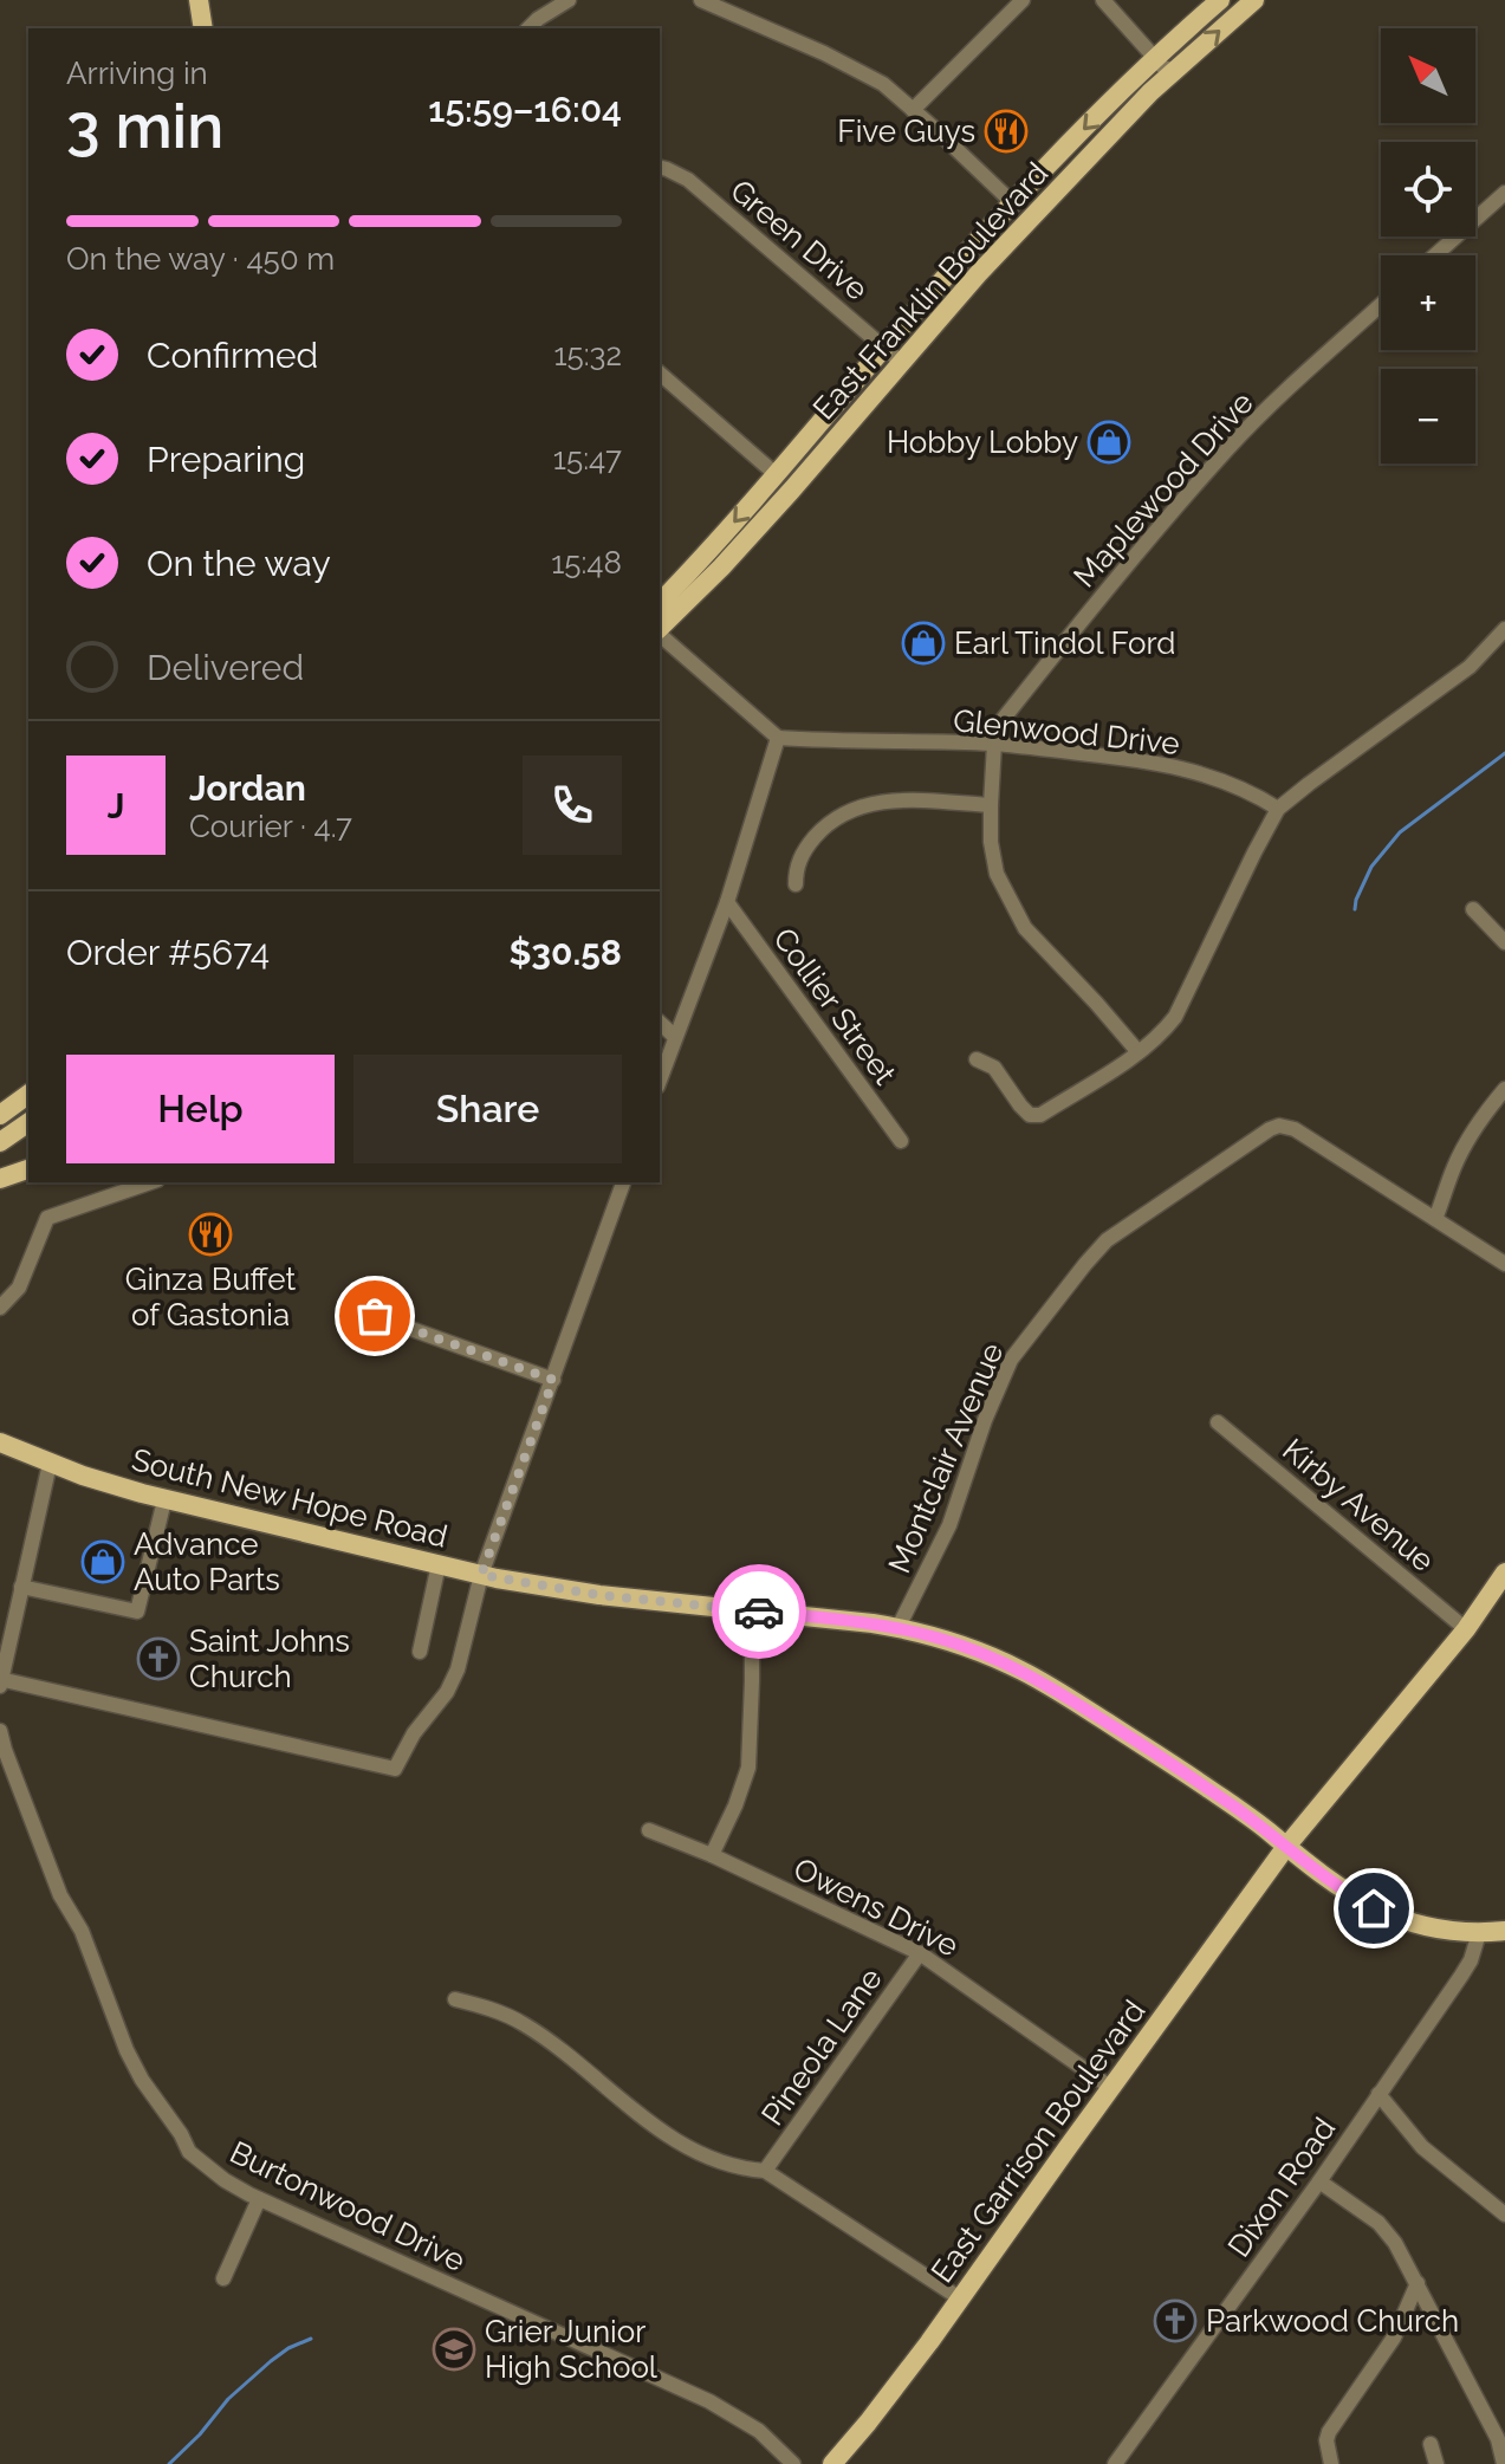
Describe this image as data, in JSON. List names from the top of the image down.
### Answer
{
  "streets": {
    "main road": ["East Franklin Boulevard", "South New Hope Road", "East Garrison Boulevard"],
    "street": [
      "Green Drive",
      "Maplewood Drive",
      "Glenwood Drive",
      "Collier Street",
      "Montclair Avenue",
      "Kirby Avenue",
      "Owens Drive",
      "Pineola Lane",
      "Dixon Road",
      "Burtonwood Drive"
    ]
  },
  "crossings": [
    ["Green Drive", "East Franklin Boulevard"],
    ["Maplewood Drive", "Glenwood Drive"],
    ["Montclair Avenue", "South New Hope Road"],
    ["South New Hope Road", "East Garrison Boulevard"],
    ["South New Hope Road", "Dixon Road"],
    ["Kirby Avenue", "East Garrison Boulevard"],
    ["Owens Drive", "Pineola Lane"],
    ["Owens Drive", "East Garrison Boulevard"]
  ],
  "places": {
    "restaurant": ["Five Guys", "Ginza Buffet of Gastonia"],
    "shop": ["Hobby Lobby", "Earl Tindol Ford", "Advance Auto Parts"],
    "church": ["Saint Johns Church", "Parkwood Church"],
    "school or university": ["Grier Junior High School"]
  },
  "north": "top left",
  "page": {
    "map_buttons": ["+", "−"],
    "heading": ["3 min", "Arriving in", "15:59–16:04"],
    "panel": [
      "Jordan",
      "Courier · 4.7",
      "Order #5674",
      "$30.58"
    ],
    "bar": "On the way · 450 m",
    "list": [
      ["Confirmed", "15:32"],
      ["Preparing", "15:47"],
      ["On the way", "15:48"],
      "Delivered"
    ],
    "round": "J",
    "buttons": ["Help", "Share"]
  }
}
